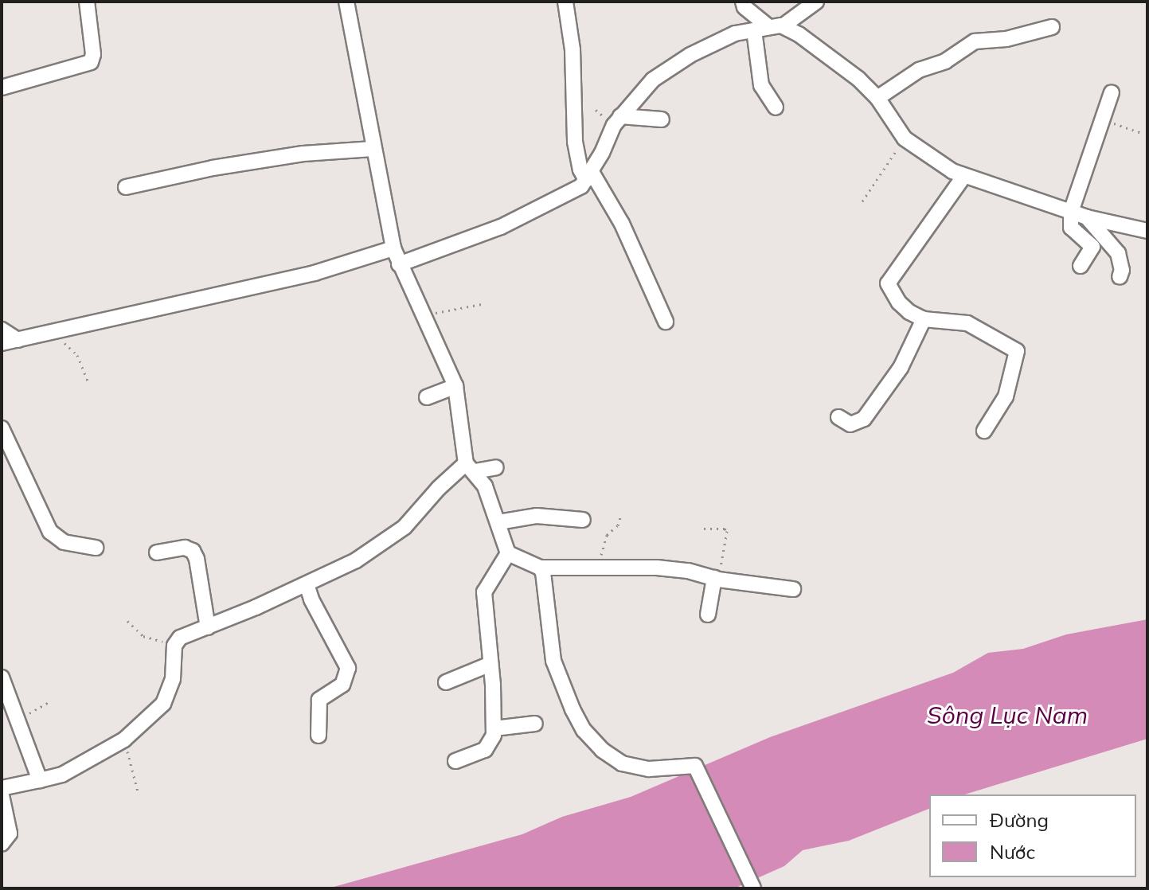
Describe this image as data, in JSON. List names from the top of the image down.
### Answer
{
  "water": ["Sông Lục Nam"],
  "legend": ["Đường", "Nước"]
}
